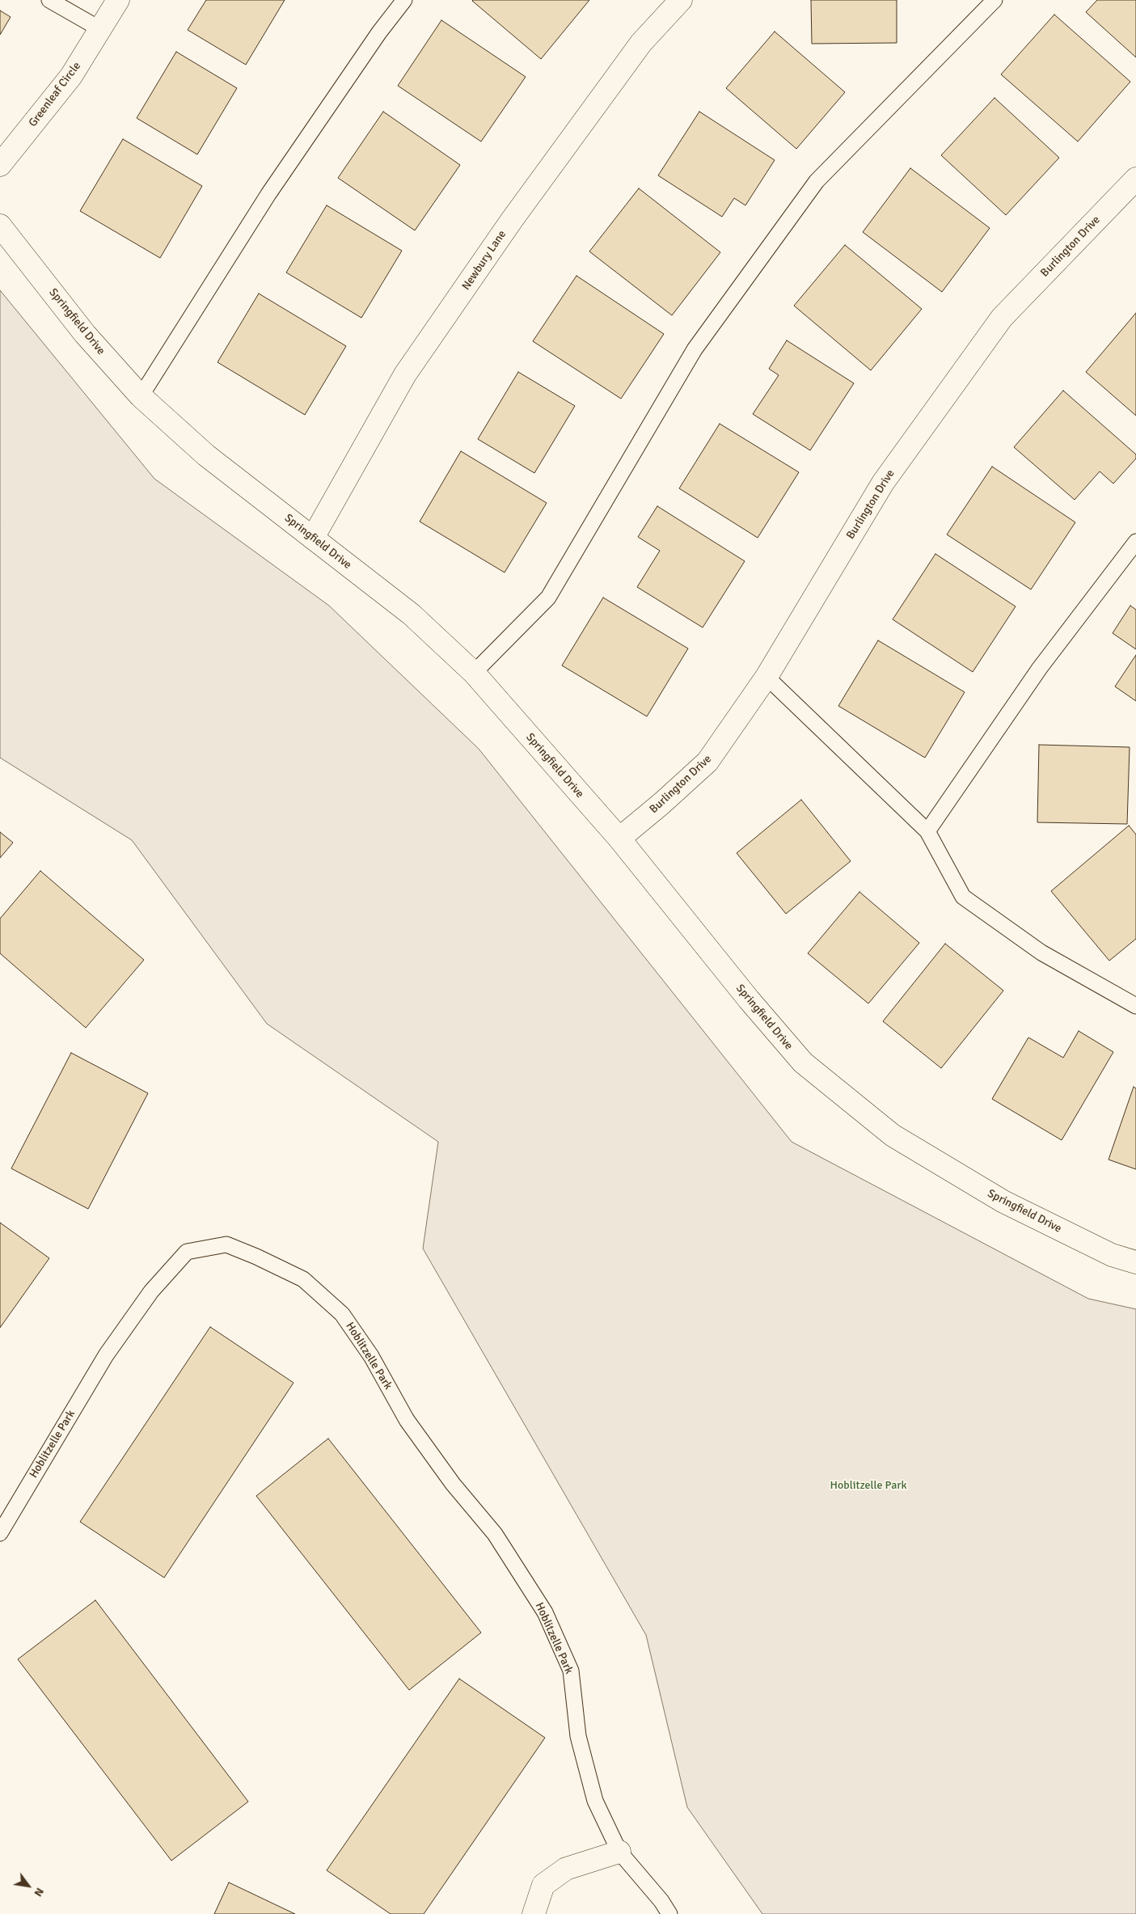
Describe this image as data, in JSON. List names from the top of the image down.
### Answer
{
  "streets": {
    "street": [
      "Greenleaf Circle",
      "Burlington Drive",
      "Newbury Lane",
      "Springfield Drive"
    ],
    "lane": ["Hoblitzelle Park"]
  },
  "crossings": [
    ["Burlington Drive", "Springfield Drive"],
    ["Newbury Lane", "Springfield Drive"]
  ],
  "parks": ["Hoblitzelle Park"],
  "north": "bottom right"
}
